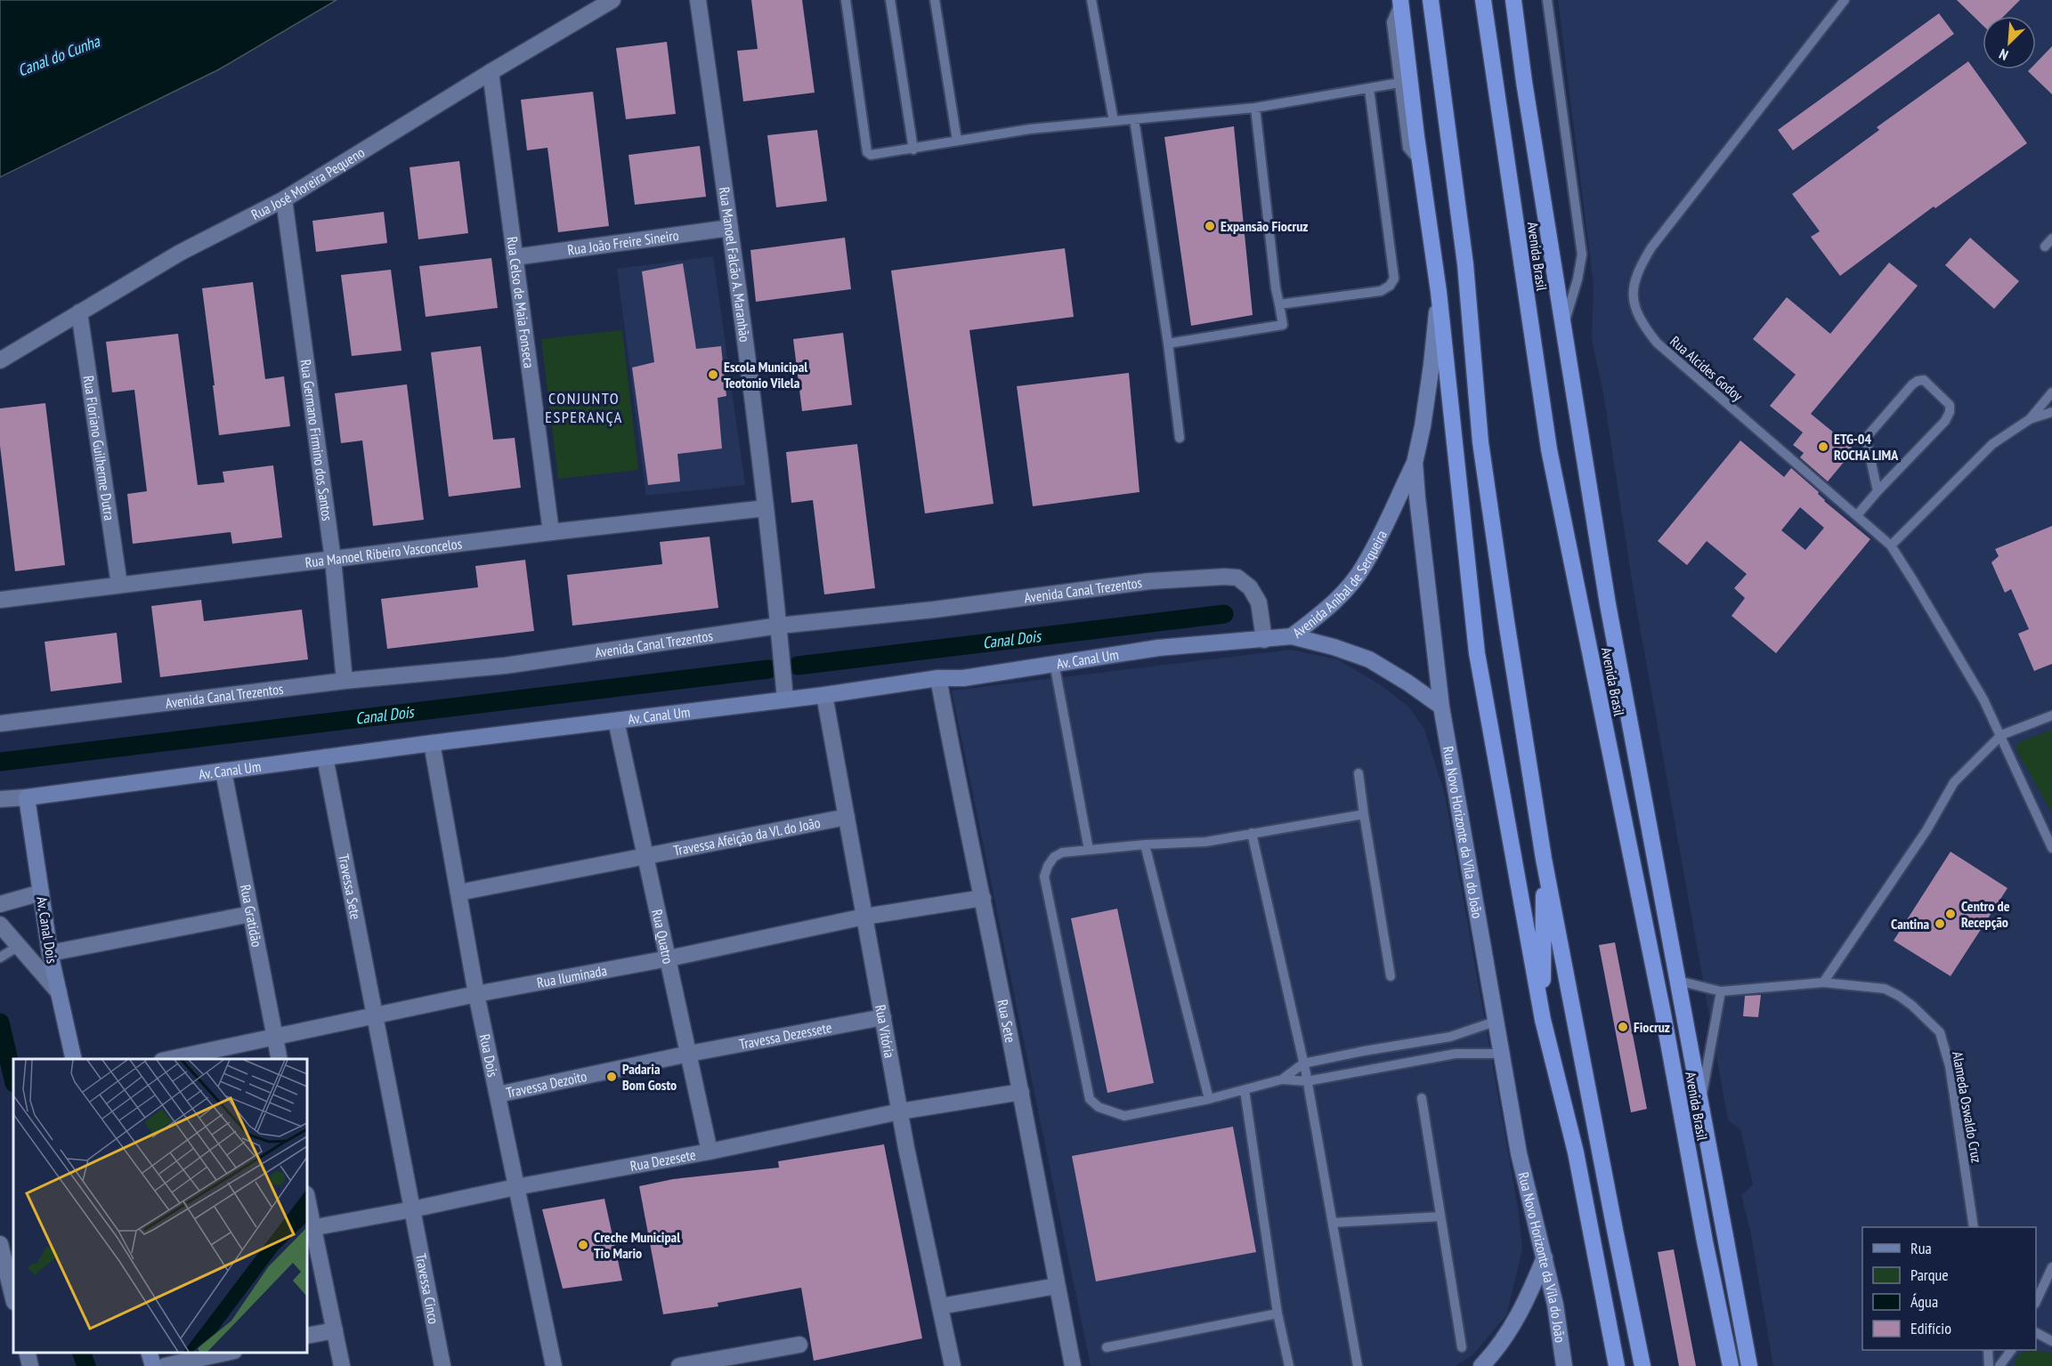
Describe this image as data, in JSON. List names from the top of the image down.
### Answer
{
  "streets": {
    "highway": ["Avenida Brasil"],
    "street": [
      "Rua José Moreira Pequeno",
      "Rua João Freire Sineiro",
      "Rua Manoel Falcão A. Maranhão",
      "Rua Celso de Maia Fonseca",
      "Rua Germano Firmino dos Santos",
      "Rua Floriano Guilherme Dutra",
      "Rua Manoel Ribeiro Vasconcelos",
      "Avenida Aníbal de Serqueira",
      "Avenida Canal Trezentos",
      "Av. Canal Um",
      "Rua Novo Horizonte da Vila do João",
      "Travessa Afeição da Vl. do João",
      "Travessa Sete",
      "Rua Gratidão",
      "Av. Canal Dois",
      "Rua Quatro",
      "Rua Iluminada",
      "Rua Sete",
      "Rua Vitória",
      "Travessa Dezessete",
      "Rua Dois",
      "Travessa Dezoito",
      "Rua Dezesete",
      "Travessa Cinco"
    ],
    "lane": ["Rua Alcides Godoy", "Alameda Oswaldo Cruz"]
  },
  "crossings": [
    ["Rua José Moreira Pequeno", "Rua Celso de Maia Fonseca"],
    ["Rua José Moreira Pequeno", "Rua Germano Firmino dos Santos"],
    ["Rua José Moreira Pequeno", "Rua Floriano Guilherme Dutra"],
    ["Rua João Freire Sineiro", "Rua Manoel Falcão A. Maranhão"],
    ["Rua João Freire Sineiro", "Rua Celso de Maia Fonseca"],
    ["Avenida Brasil", "Alameda Oswaldo Cruz"],
    ["Rua Manoel Falcão A. Maranhão", "Rua Manoel Ribeiro Vasconcelos"],
    ["Rua Manoel Falcão A. Maranhão", "Avenida Canal Trezentos"],
    ["Rua Manoel Falcão A. Maranhão", "Av. Canal Um"],
    ["Rua Celso de Maia Fonseca", "Rua Manoel Ribeiro Vasconcelos"],
    ["Rua Germano Firmino dos Santos", "Rua Manoel Ribeiro Vasconcelos"],
    ["Rua Germano Firmino dos Santos", "Avenida Canal Trezentos"],
    ["Rua Floriano Guilherme Dutra", "Rua Manoel Ribeiro Vasconcelos"],
    ["Avenida Aníbal de Serqueira", "Av. Canal Um"],
    ["Avenida Aníbal de Serqueira", "Rua Novo Horizonte da Vila do João"],
    ["Avenida Canal Trezentos", "Av. Canal Um"],
    ["Av. Canal Um", "Travessa Sete"],
    ["Av. Canal Um", "Rua Gratidão"],
    ["Av. Canal Um", "Av. Canal Dois"],
    ["Av. Canal Um", "Rua Quatro"],
    ["Av. Canal Um", "Rua Sete"],
    ["Av. Canal Um", "Rua Vitória"],
    ["Av. Canal Um", "Rua Dois"],
    ["Travessa Afeição da Vl. do João", "Rua Quatro"],
    ["Travessa Afeição da Vl. do João", "Rua Vitória"],
    ["Travessa Afeição da Vl. do João", "Rua Dois"],
    ["Travessa Sete", "Rua Iluminada"],
    ["Travessa Sete", "Rua Dezesete"],
    ["Travessa Sete", "Travessa Cinco"],
    ["Rua Gratidão", "Rua Iluminada"],
    ["Rua Quatro", "Rua Iluminada"],
    ["Rua Quatro", "Travessa Dezessete"],
    ["Rua Quatro", "Travessa Dezoito"],
    ["Rua Quatro", "Rua Dezesete"],
    ["Rua Iluminada", "Rua Sete"],
    ["Rua Iluminada", "Rua Vitória"],
    ["Rua Iluminada", "Rua Dois"],
    ["Rua Sete", "Rua Dezesete"],
    ["Rua Vitória", "Travessa Dezessete"],
    ["Rua Vitória", "Rua Dezesete"],
    ["Travessa Dezessete", "Travessa Dezoito"],
    ["Rua Dois", "Travessa Dezoito"],
    ["Rua Dois", "Rua Dezesete"],
    ["Rua Dezesete", "Travessa Cinco"]
  ],
  "districts": ["CONJUNTO ESPERANÇA"],
  "water": ["Canal do Cunha", "Canal Dois"],
  "places": [
    "Expansão Fiocruz",
    "Escola Municipal Teotonio Vilela",
    "ETG-04 ROCHA LIMA",
    "Centro de Recepção",
    "Cantina",
    "Fiocruz",
    "Padaria Bom Gosto",
    "Creche Municipal Tio Mario"
  ],
  "legend": [
    "Rua",
    "Parque",
    "Água",
    "Edifício"
  ],
  "north": "bottom left"
}
